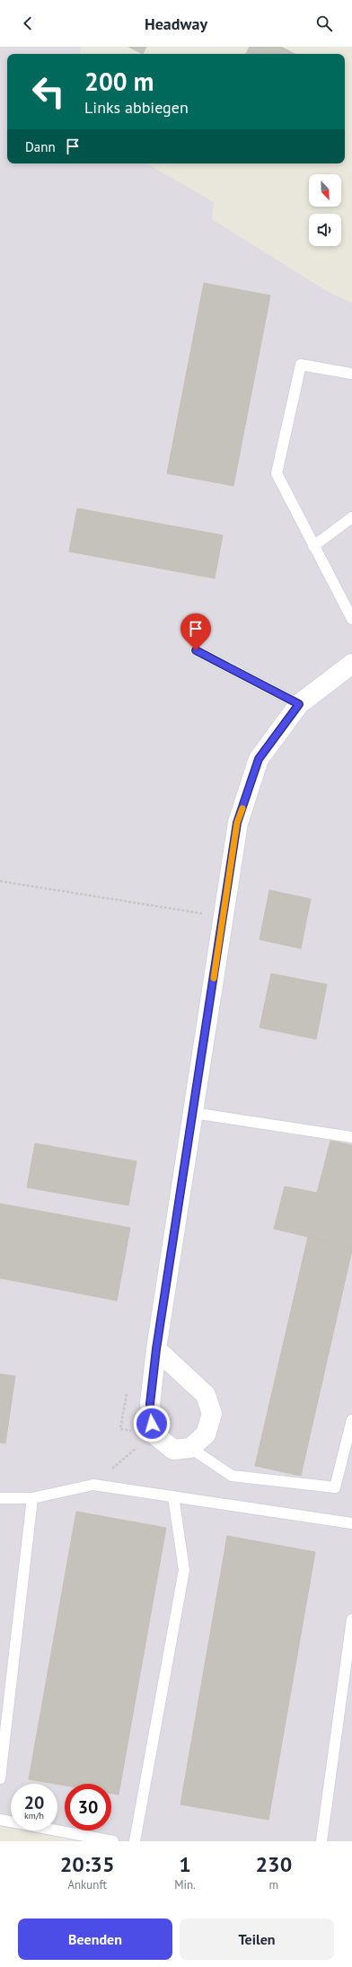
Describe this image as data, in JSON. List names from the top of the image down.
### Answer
{
  "north": "bottom right",
  "page": {
    "header": "Headway",
    "turn": ["200 m", "Links abbiegen"],
    "then": "Dann",
    "speed": "20 km/h",
    "limit": "30",
    "eta": [
      "20:35",
      "Ankunft",
      "1",
      "Min.",
      "230",
      "m"
    ],
    "buttons": ["Beenden", "Teilen"]
  }
}
